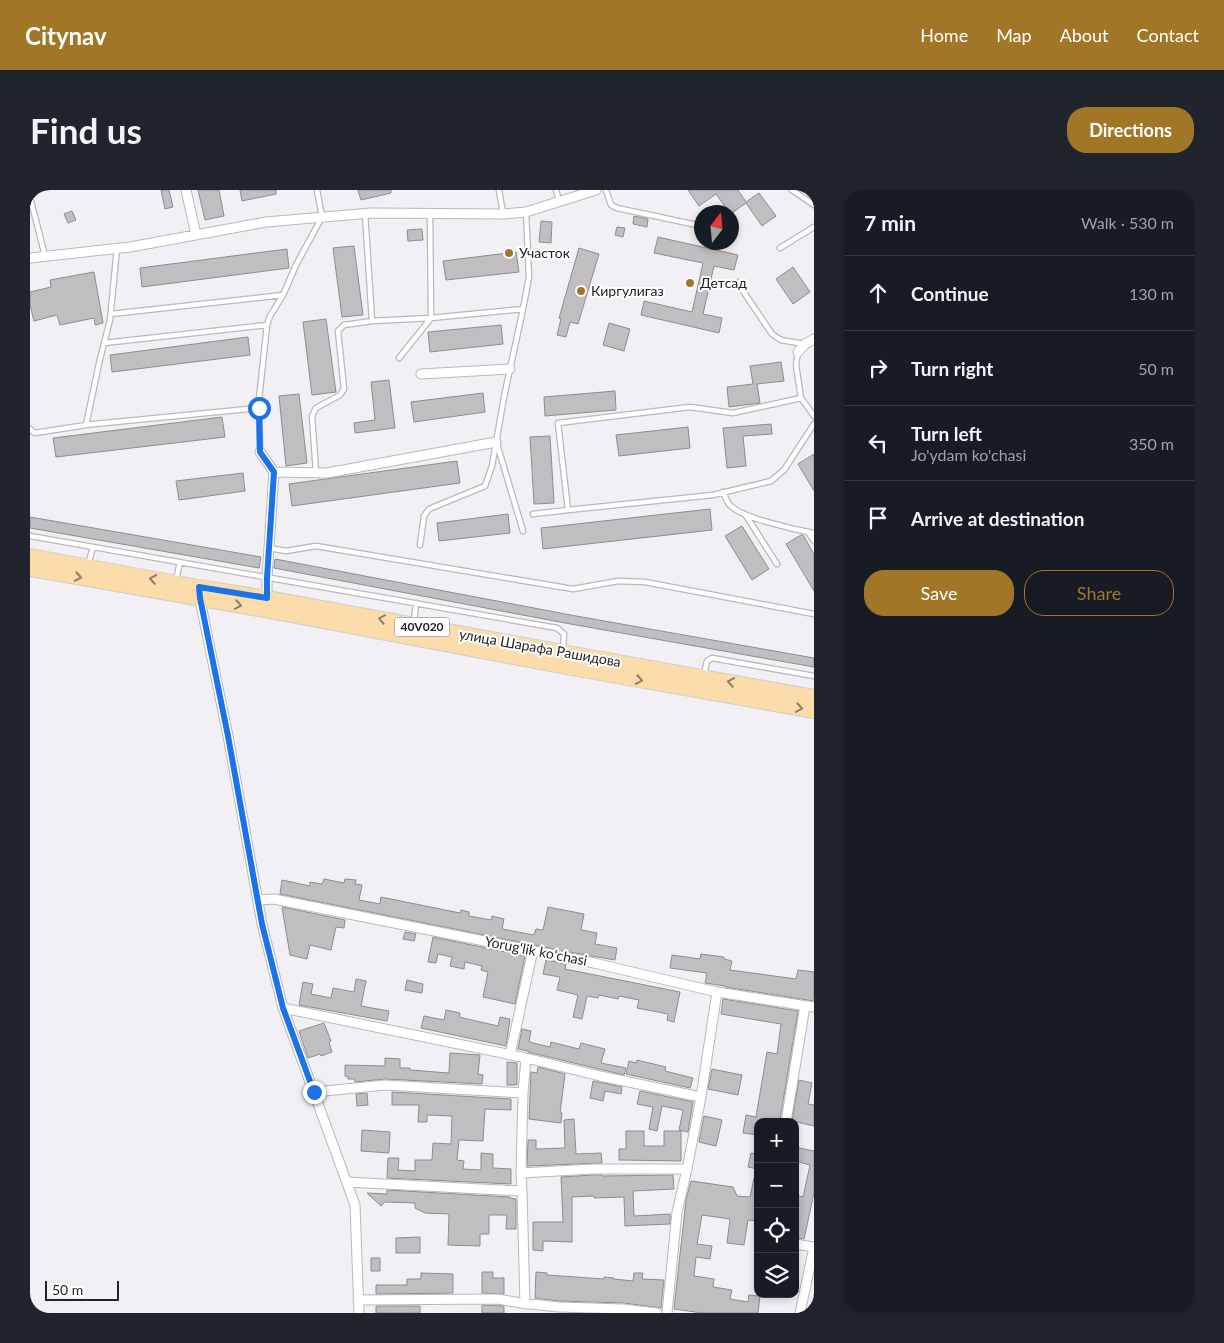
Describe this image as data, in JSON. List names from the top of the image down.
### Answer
{
  "streets": {
    "main road": ["40V020", "улица Шарафа Рашидова"],
    "street": ["Yorugʻlik koʻchasi"]
  },
  "places": ["Участок", "Детсад", "Киргулигаз"],
  "scale_bar": "50 m",
  "north": "top",
  "page": {
    "header": "Citynav",
    "nav": [
      "Home",
      "Map",
      "About",
      "Contact"
    ],
    "buttons": [
      "Directions",
      ["Save", "Share"]
    ],
    "title": "Find us",
    "heading": ["7 min", "Walk · 530 m"],
    "list": [
      ["Continue", "130 m"],
      ["Turn right", "50 m"],
      ["Turn left", "Jo'ydam ko'chasi", "350 m"],
      "Arrive at destination"
    ],
    "map_buttons": ["+", "−"],
    "scale": "50 m"
  }
}
